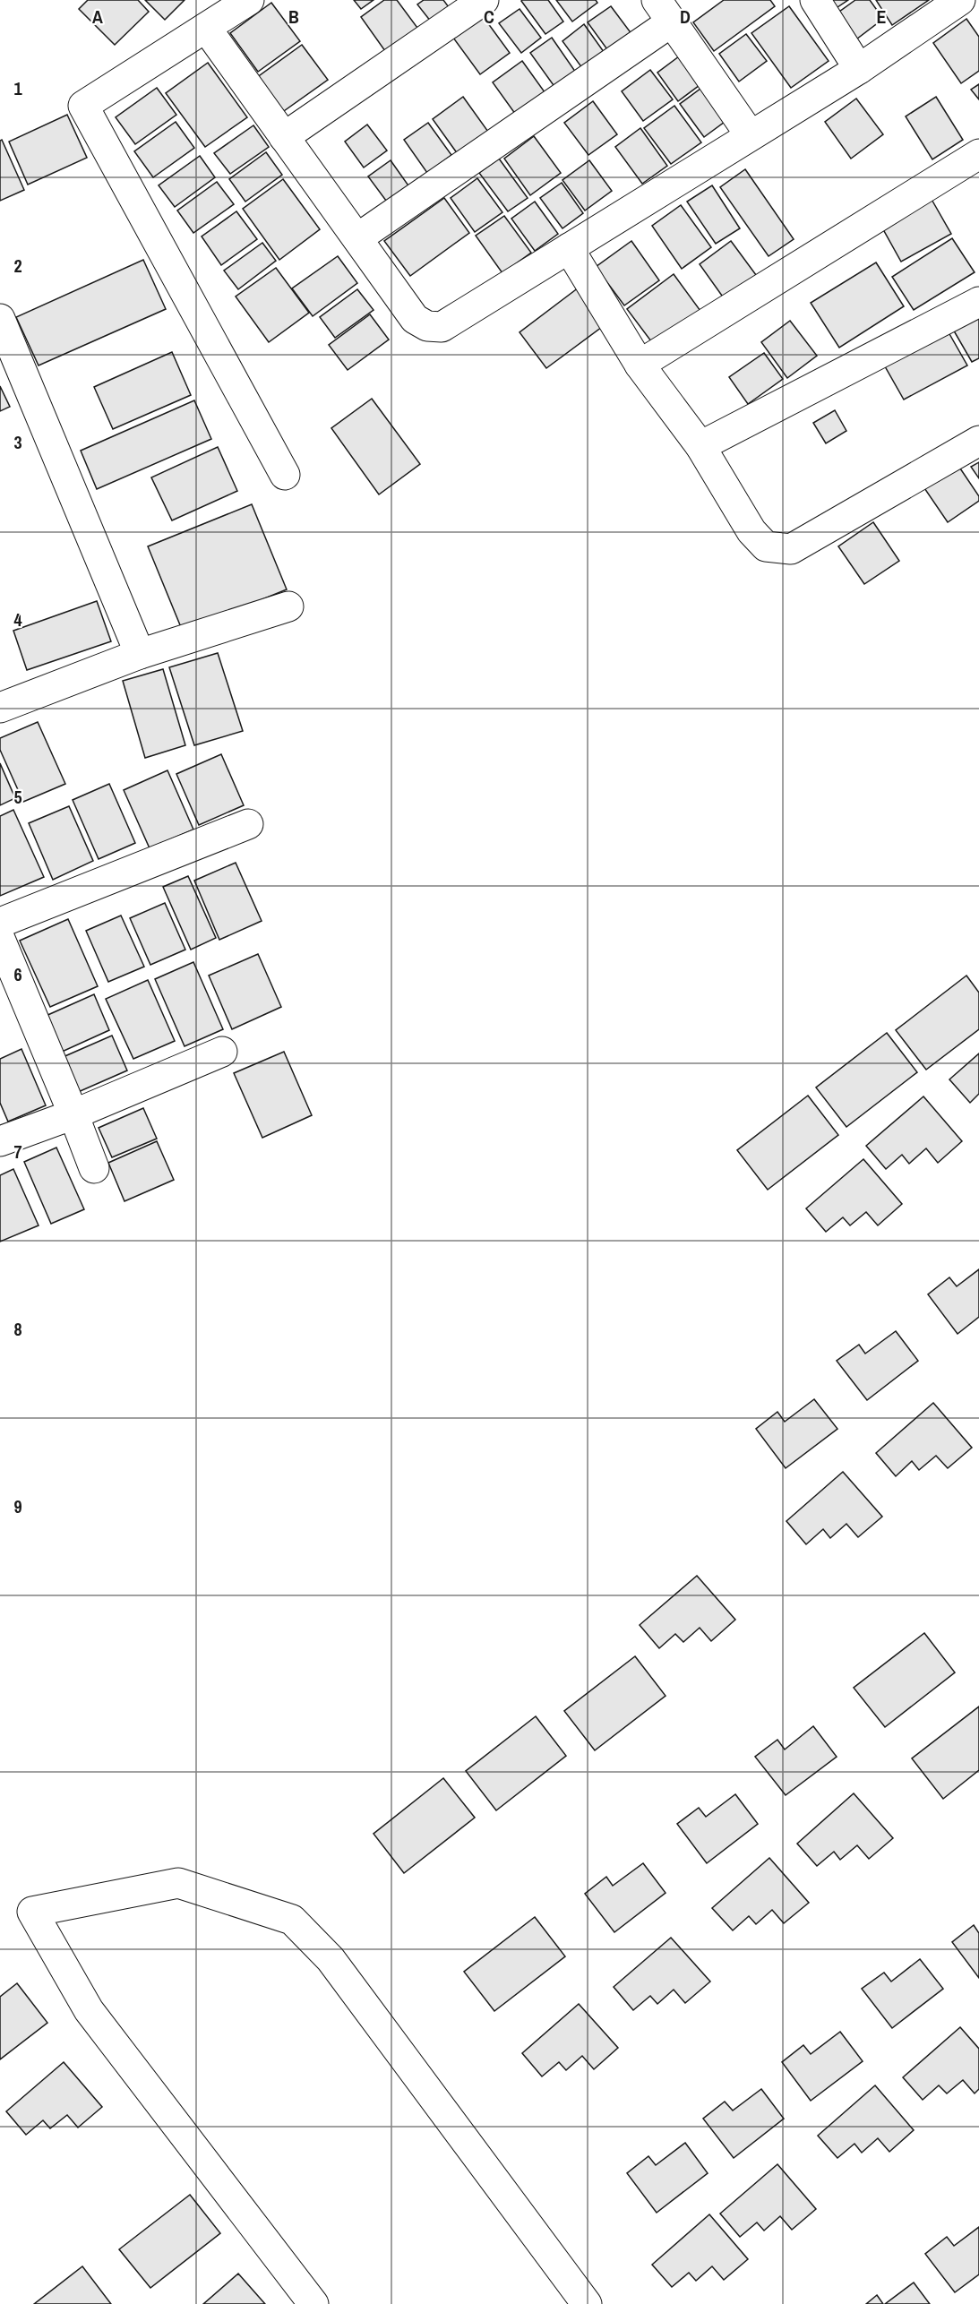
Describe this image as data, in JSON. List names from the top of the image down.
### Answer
{
  "grid": {
    "columns": [
      "A",
      "B",
      "C",
      "D",
      "E"
    ],
    "rows": [
      "1",
      "2",
      "3",
      "4",
      "5",
      "6",
      "7",
      "8",
      "9"
    ]
  }
}
